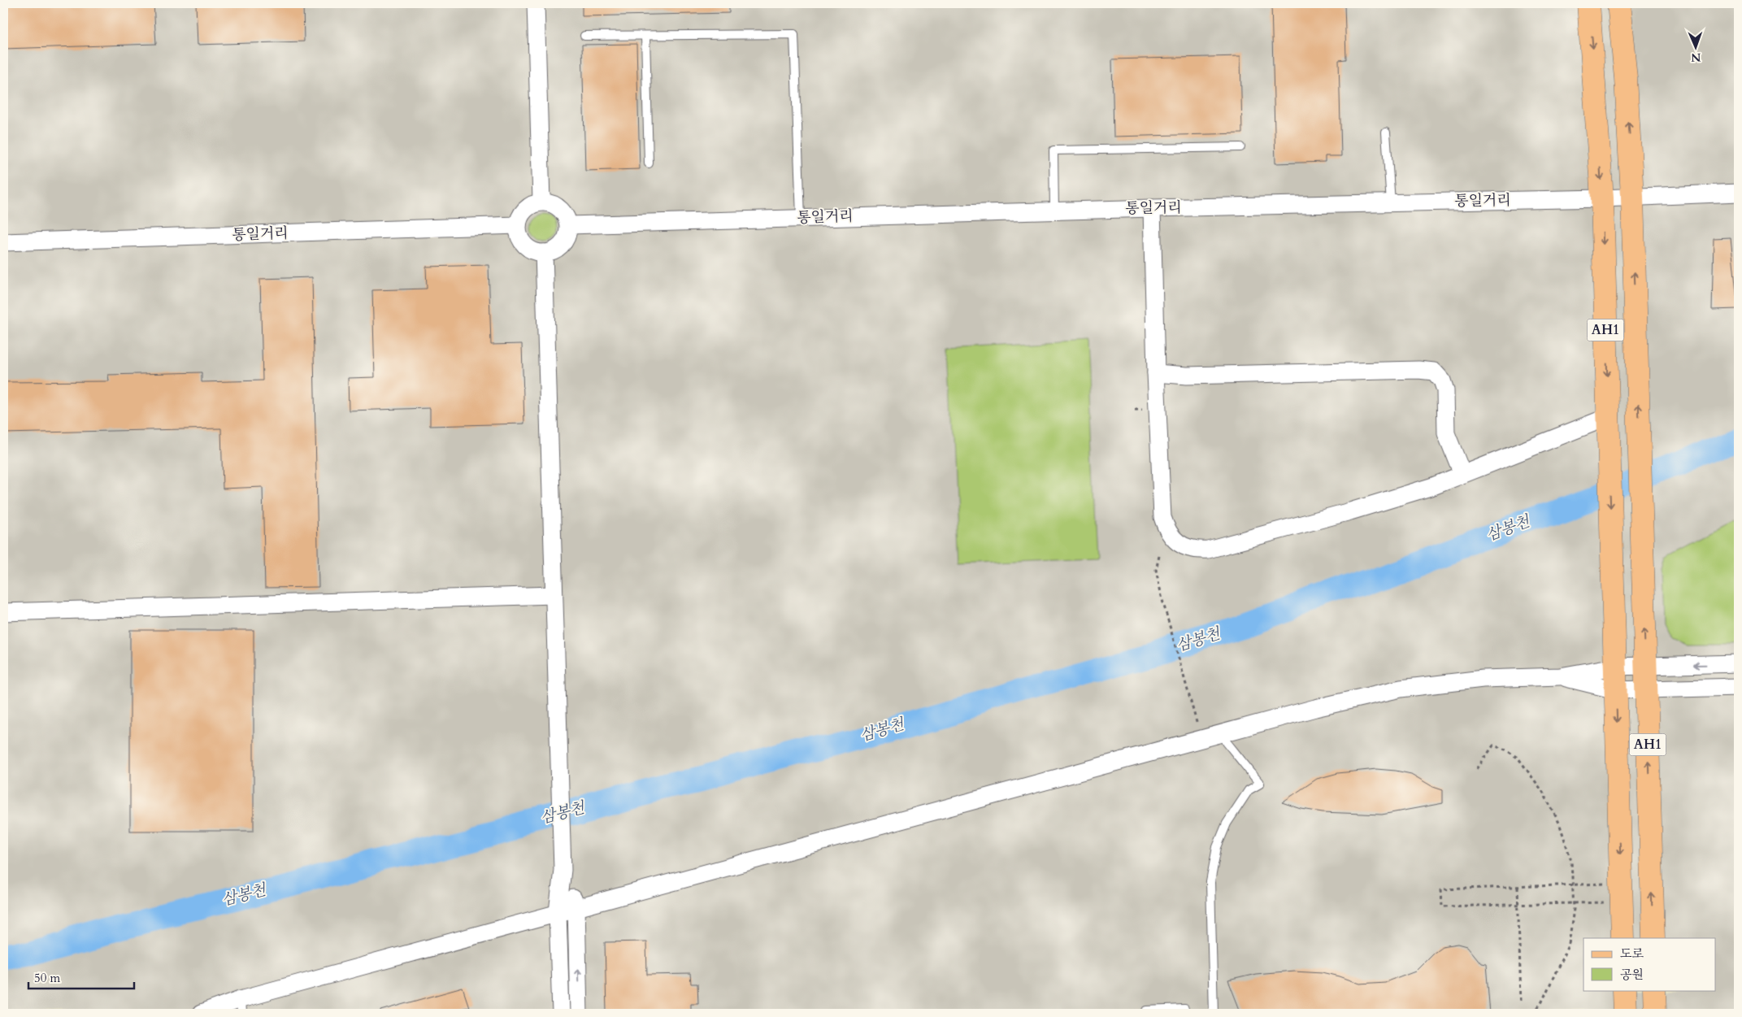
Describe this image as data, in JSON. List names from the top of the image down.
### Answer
{
  "streets": {
    "main road": ["AH1"],
    "street": ["통일거리"]
  },
  "crossings": [
    ["통일거리", "AH1"]
  ],
  "water": ["삼봉천"],
  "legend": ["도로", "공원"],
  "scale_bar": "50 m",
  "north": "bottom"
}
